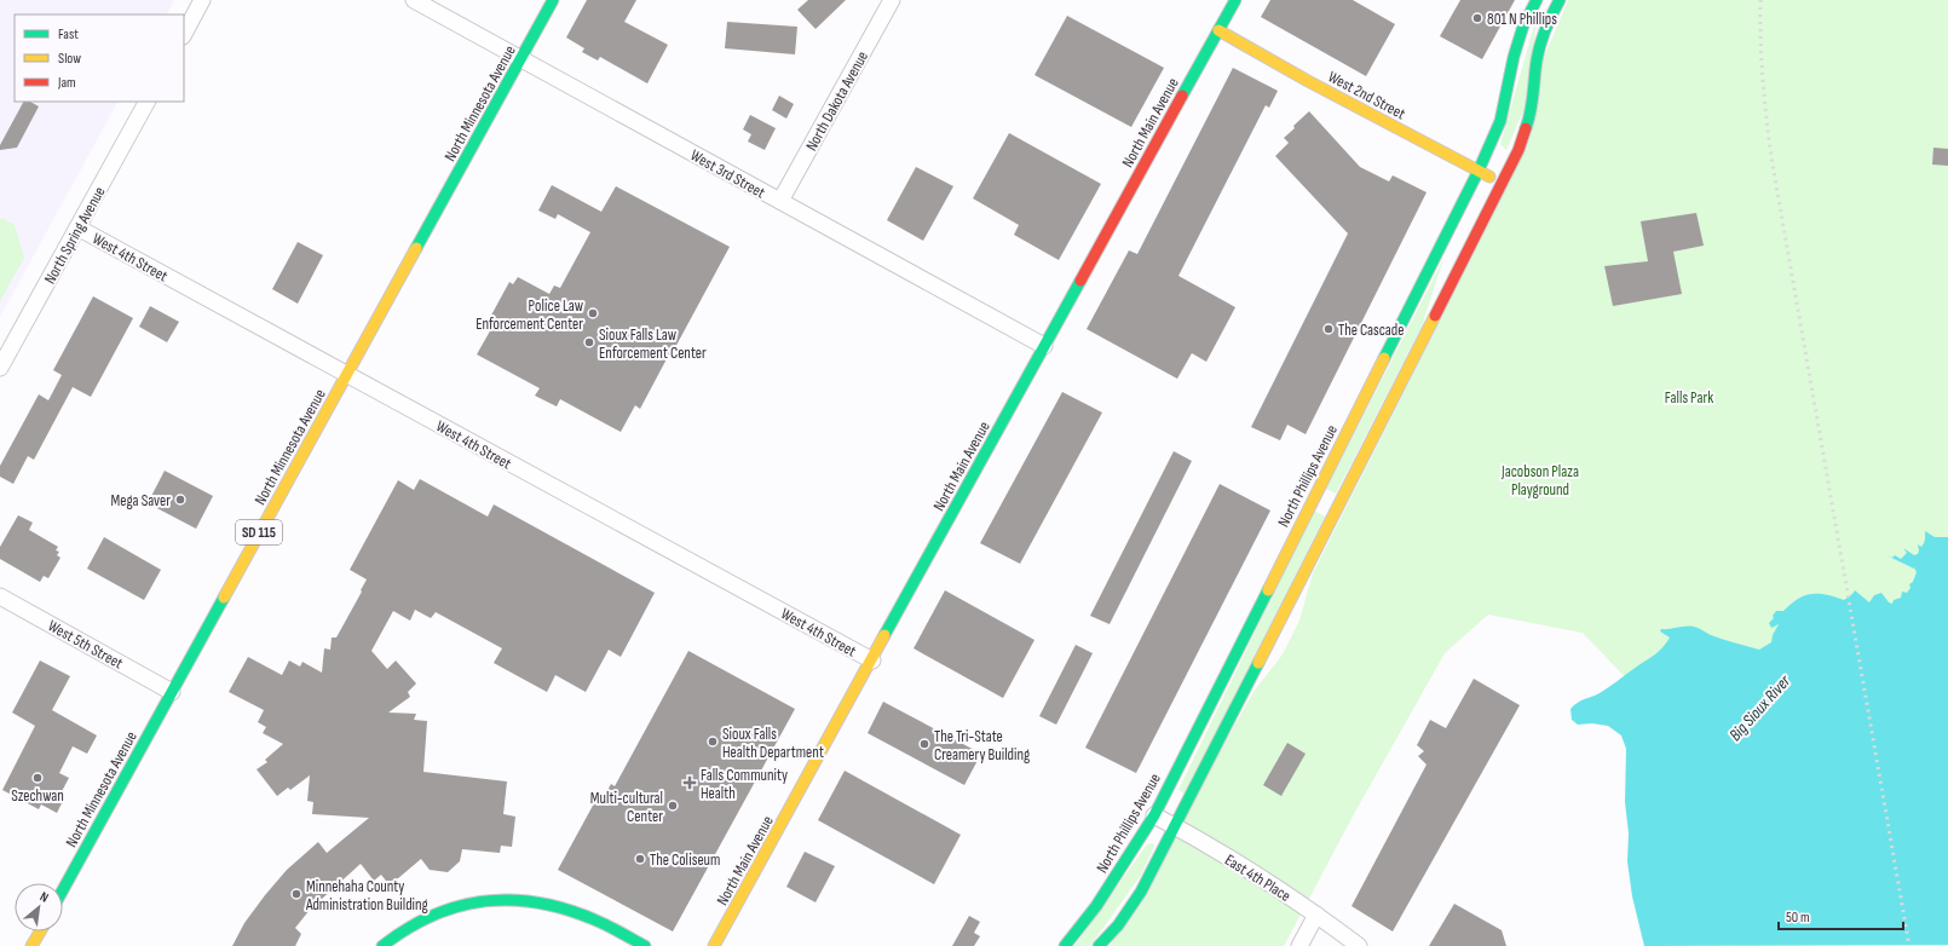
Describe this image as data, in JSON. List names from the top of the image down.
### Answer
{
  "streets": {
    "street": [
      "West 2nd Street",
      "North Dakota Avenue",
      "North Minnesota Avenue",
      "North Main Avenue",
      "West 3rd Street",
      "North Spring Avenue",
      "West 4th Street",
      "North Phillips Avenue",
      "SD 115",
      "West 5th Street",
      "East 4th Place"
    ]
  },
  "crossings": [
    ["West 2nd Street", "North Main Avenue"],
    ["West 2nd Street", "North Phillips Avenue"],
    ["North Dakota Avenue", "West 3rd Street"],
    ["North Minnesota Avenue", "West 3rd Street"],
    ["North Minnesota Avenue", "West 4th Street"],
    ["North Minnesota Avenue", "West 5th Street"],
    ["North Main Avenue", "West 3rd Street"],
    ["North Main Avenue", "West 4th Street"],
    ["North Spring Avenue", "West 4th Street"],
    ["North Phillips Avenue", "East 4th Place"]
  ],
  "water": ["Big Sioux River"],
  "parks": ["Falls Park", "Jacobson Plaza Playground"],
  "places": {
    "other": [
      "801 N Phillips",
      "Police Law Enforcement Center",
      "The Cascade",
      "Sioux Falls Law Enforcement Center",
      "Mega Saver",
      "Sioux Falls Health Department",
      "The Tri-State Creamery Building",
      "Szechwan",
      "Multi-cultural Center",
      "The Coliseum",
      "Minnehaha County Administration Building"
    ],
    "health": ["Falls Community Health"]
  },
  "legend": ["Fast", "Slow", "Jam"],
  "scale_bar": "50 m",
  "north": "top right"
}
